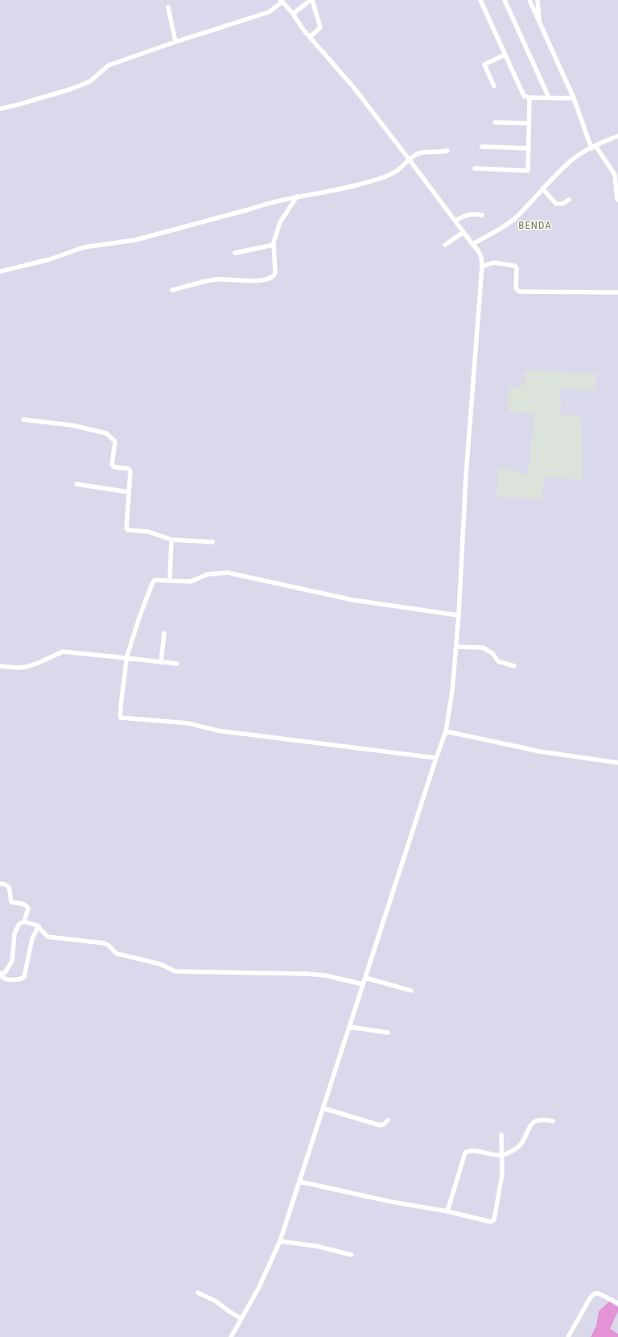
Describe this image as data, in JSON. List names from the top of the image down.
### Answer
{
  "districts": ["BENDA"]
}
